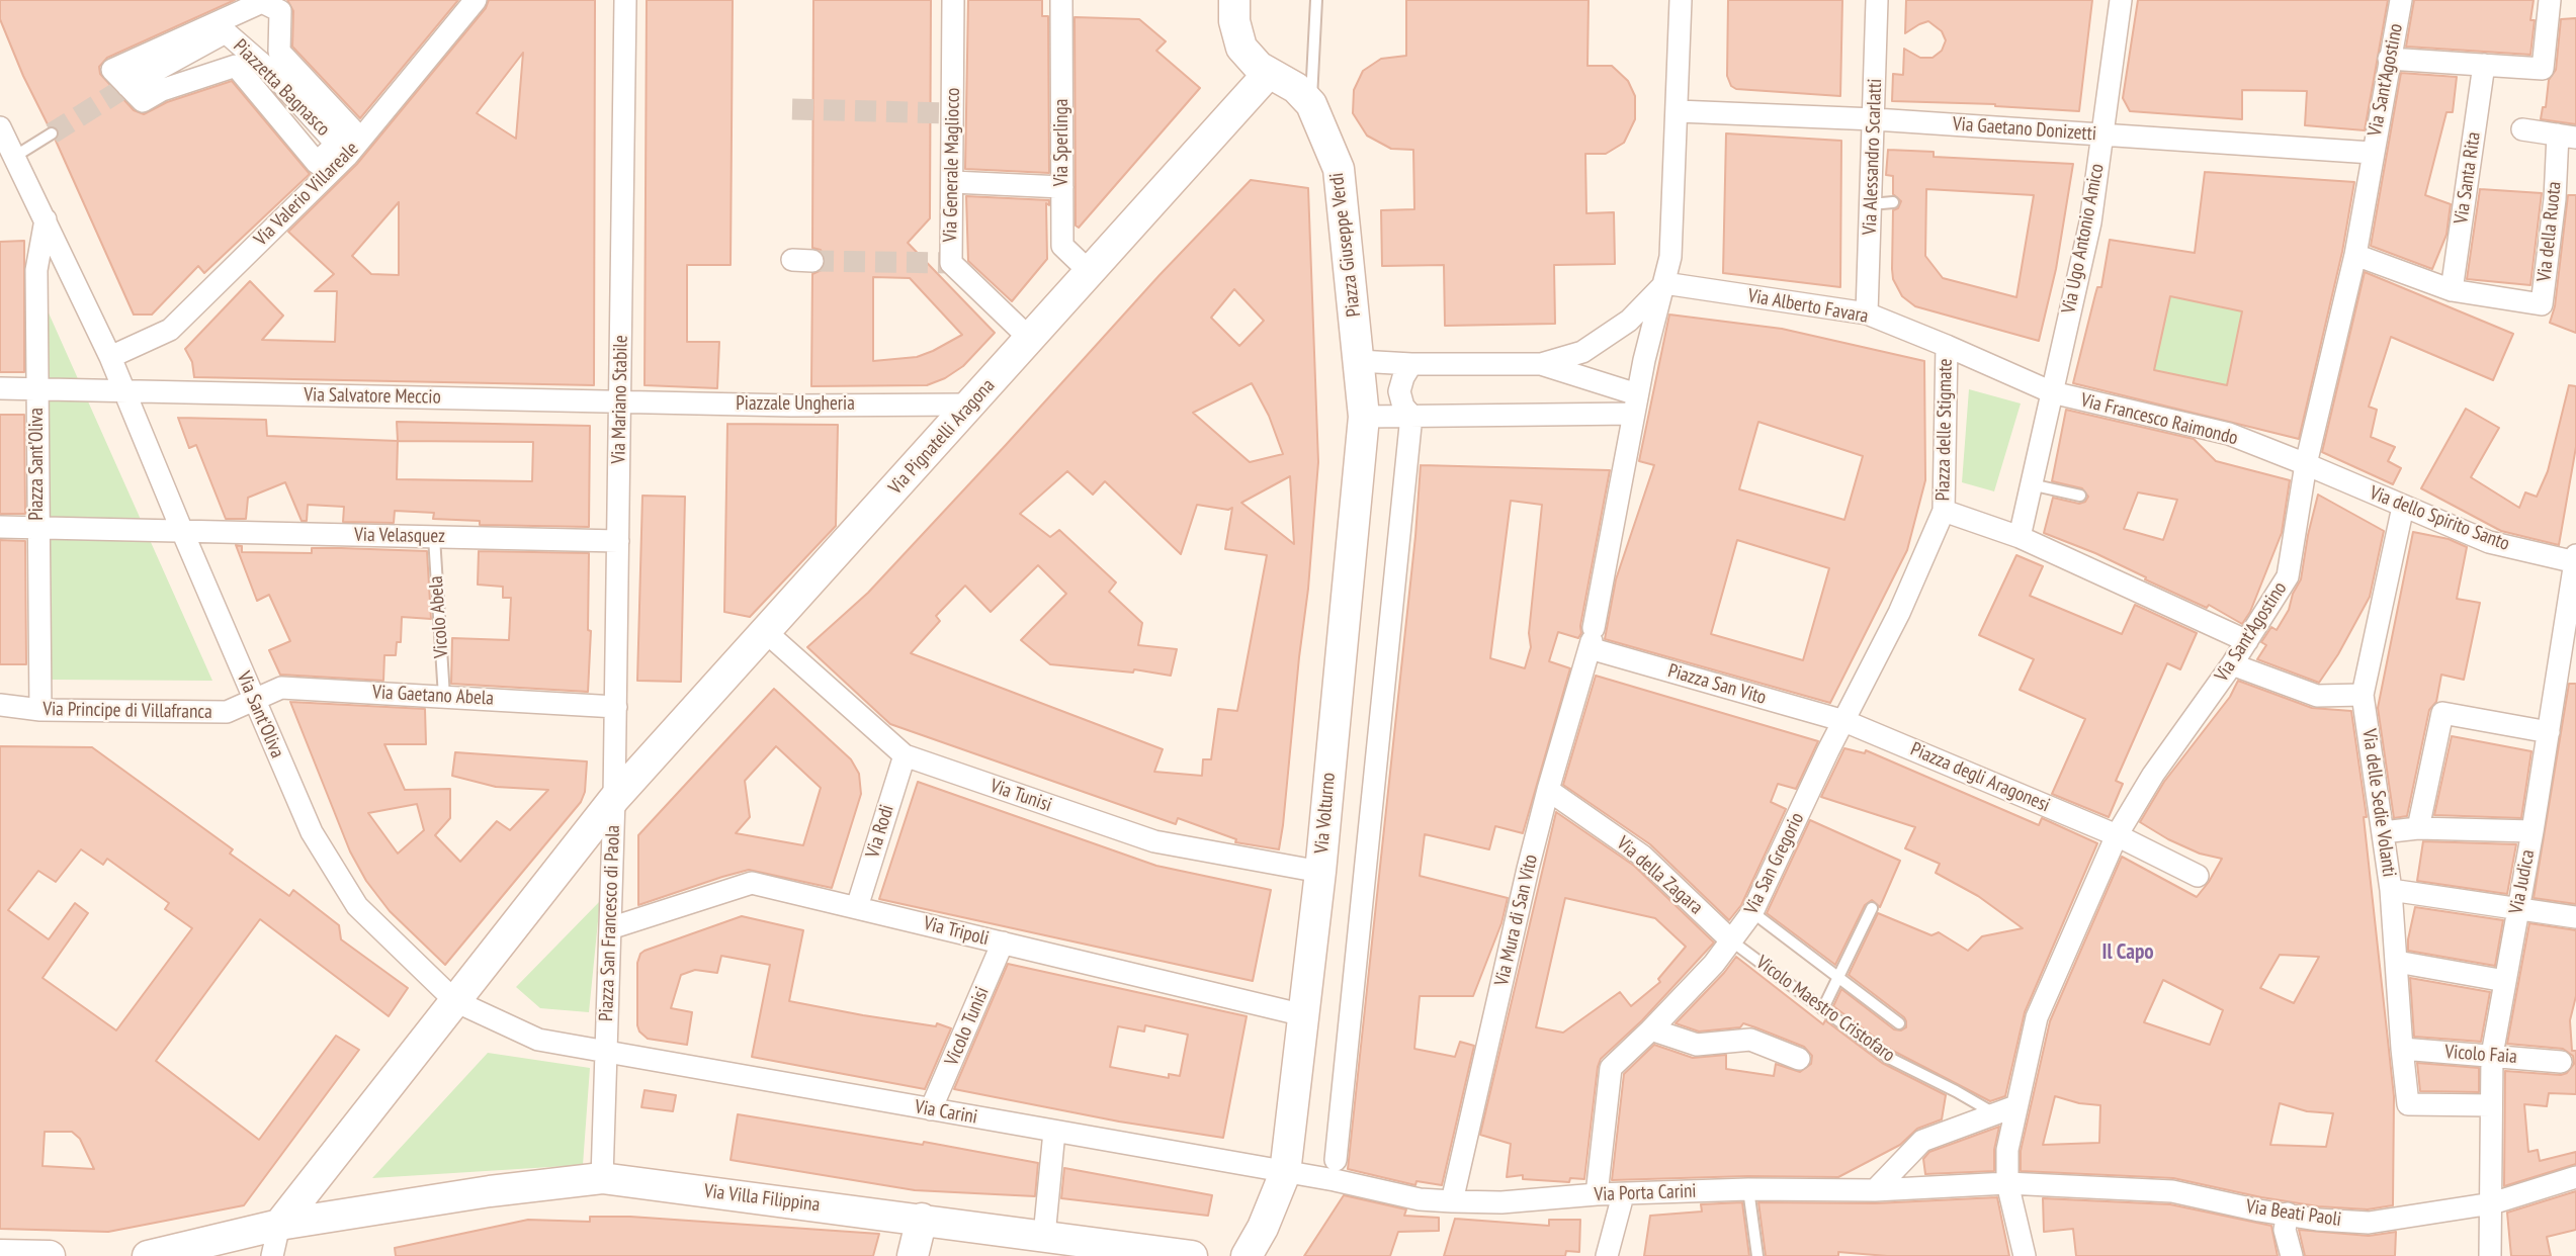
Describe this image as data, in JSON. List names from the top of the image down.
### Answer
{
  "streets": {
    "street": [
      "Via Sant'Agostino",
      "Piazzetta Bagnasco",
      "Via Gaetano Donizetti",
      "Via Sperlinga",
      "Via Alessandro Scarlatti",
      "Via Generale Magliocco",
      "Via Santa Rita",
      "Via Valerio Villareale",
      "Via della Ruota",
      "Via Ugo Antonio Amico",
      "Piazza Giuseppe Verdi",
      "Via Alberto Favara",
      "Via Salvatore Meccio",
      "Via Mariano Stabile",
      "Piazzale Ungheria",
      "Via Francesco Raimondo",
      "Piazza delle Stigmate",
      "Via Pignatelli Aragona",
      "Piazza Sant'Oliva",
      "Via dello Spirito Santo",
      "Via Velasquez",
      "Piazza San Vito",
      "Via Gaetano Abela",
      "Via Principe di Villafranca",
      "Via Sant'Oliva",
      "Piazza degli Aragonesi",
      "Via Tunisi",
      "Via delle Sedie Volanti",
      "Via Volturno",
      "Via Rodi",
      "Via San Gregorio",
      "Via della Zagara",
      "Via Judica",
      "Via Mura di San Vito",
      "Piazza San Francesco di Paola",
      "Via Tripoli",
      "Vicolo Tunisi",
      "Vicolo Faia",
      "Via Carini",
      "Via Porta Carini",
      "Via Villa Filippina",
      "Via Beati Paoli"
    ],
    "lane": ["Vicolo Abela", "Vicolo Maestro Cristofaro"]
  },
  "crossings": [
    ["Via Sant'Agostino", "Via Gaetano Donizetti"],
    ["Via Sant'Agostino", "Via della Ruota"],
    ["Via Sant'Agostino", "Via Francesco Raimondo"],
    ["Via Sant'Agostino", "Via dello Spirito Santo"],
    ["Via Sant'Agostino", "Piazza degli Aragonesi"],
    ["Via Sant'Agostino", "Via Porta Carini"],
    ["Via Sant'Agostino", "Via Beati Paoli"],
    ["Piazzetta Bagnasco", "Via Valerio Villareale"],
    ["Via Gaetano Donizetti", "Via Alessandro Scarlatti"],
    ["Via Gaetano Donizetti", "Via Ugo Antonio Amico"],
    ["Via Sperlinga", "Via Pignatelli Aragona"],
    ["Via Alessandro Scarlatti", "Via Alberto Favara"],
    ["Via Generale Magliocco", "Via Pignatelli Aragona"],
    ["Via Santa Rita", "Via della Ruota"],
    ["Via Ugo Antonio Amico", "Via Francesco Raimondo"],
    ["Via Ugo Antonio Amico", "Piazza delle Stigmate"],
    ["Piazza Giuseppe Verdi", "Via Pignatelli Aragona"],
    ["Piazza Giuseppe Verdi", "Via Volturno"],
    ["Via Alberto Favara", "Piazza delle Stigmate"],
    ["Via Alberto Favara", "Via Mura di San Vito"],
    ["Via Salvatore Meccio", "Via Mariano Stabile"],
    ["Via Salvatore Meccio", "Piazzale Ungheria"],
    ["Via Salvatore Meccio", "Piazza Sant'Oliva"],
    ["Via Salvatore Meccio", "Via Sant'Oliva"],
    ["Via Mariano Stabile", "Piazzale Ungheria"],
    ["Via Mariano Stabile", "Via Pignatelli Aragona"],
    ["Via Mariano Stabile", "Via Velasquez"],
    ["Via Mariano Stabile", "Via Gaetano Abela"],
    ["Via Mariano Stabile", "Piazza San Francesco di Paola"],
    ["Piazzale Ungheria", "Via Pignatelli Aragona"],
    ["Via Francesco Raimondo", "Piazza delle Stigmate"],
    ["Via Francesco Raimondo", "Via dello Spirito Santo"],
    ["Piazza delle Stigmate", "Via San Gregorio"],
    ["Via Pignatelli Aragona", "Via Tunisi"],
    ["Via Pignatelli Aragona", "Piazza San Francesco di Paola"],
    ["Piazza Sant'Oliva", "Via Velasquez"],
    ["Piazza Sant'Oliva", "Via Principe di Villafranca"],
    ["Via dello Spirito Santo", "Via delle Sedie Volanti"],
    ["Via dello Spirito Santo", "Via Judica"],
    ["Via Velasquez", "Vicolo Abela"],
    ["Via Velasquez", "Via Sant'Oliva"],
    ["Vicolo Abela", "Via Gaetano Abela"],
    ["Piazza San Vito", "Piazza degli Aragonesi"],
    ["Piazza San Vito", "Via San Gregorio"],
    ["Piazza San Vito", "Via Mura di San Vito"],
    ["Via Gaetano Abela", "Via Principe di Villafranca"],
    ["Via Gaetano Abela", "Via Sant'Oliva"],
    ["Via Principe di Villafranca", "Via Sant'Oliva"],
    ["Via Sant'Oliva", "Piazza San Francesco di Paola"],
    ["Via Sant'Oliva", "Via Carini"],
    ["Piazza degli Aragonesi", "Via San Gregorio"],
    ["Via Tunisi", "Via Volturno"],
    ["Via Tunisi", "Via Rodi"],
    ["Via delle Sedie Volanti", "Via Judica"],
    ["Via delle Sedie Volanti", "Vicolo Faia"],
    ["Via Volturno", "Via Tripoli"],
    ["Via Volturno", "Via Carini"],
    ["Via Volturno", "Via Porta Carini"],
    ["Via Rodi", "Via Tripoli"],
    ["Via San Gregorio", "Via della Zagara"],
    ["Via San Gregorio", "Vicolo Maestro Cristofaro"],
    ["Via San Gregorio", "Via Porta Carini"],
    ["Via della Zagara", "Via Mura di San Vito"],
    ["Via della Zagara", "Vicolo Maestro Cristofaro"],
    ["Via Judica", "Vicolo Faia"],
    ["Via Judica", "Via Beati Paoli"],
    ["Via Mura di San Vito", "Via Porta Carini"],
    ["Piazza San Francesco di Paola", "Via Tripoli"],
    ["Piazza San Francesco di Paola", "Via Carini"],
    ["Piazza San Francesco di Paola", "Via Villa Filippina"],
    ["Via Tripoli", "Vicolo Tunisi"],
    ["Vicolo Tunisi", "Via Carini"],
    ["Via Carini", "Via Porta Carini"],
    ["Via Porta Carini", "Via Beati Paoli"]
  ],
  "districts": ["Il Capo"]
}
